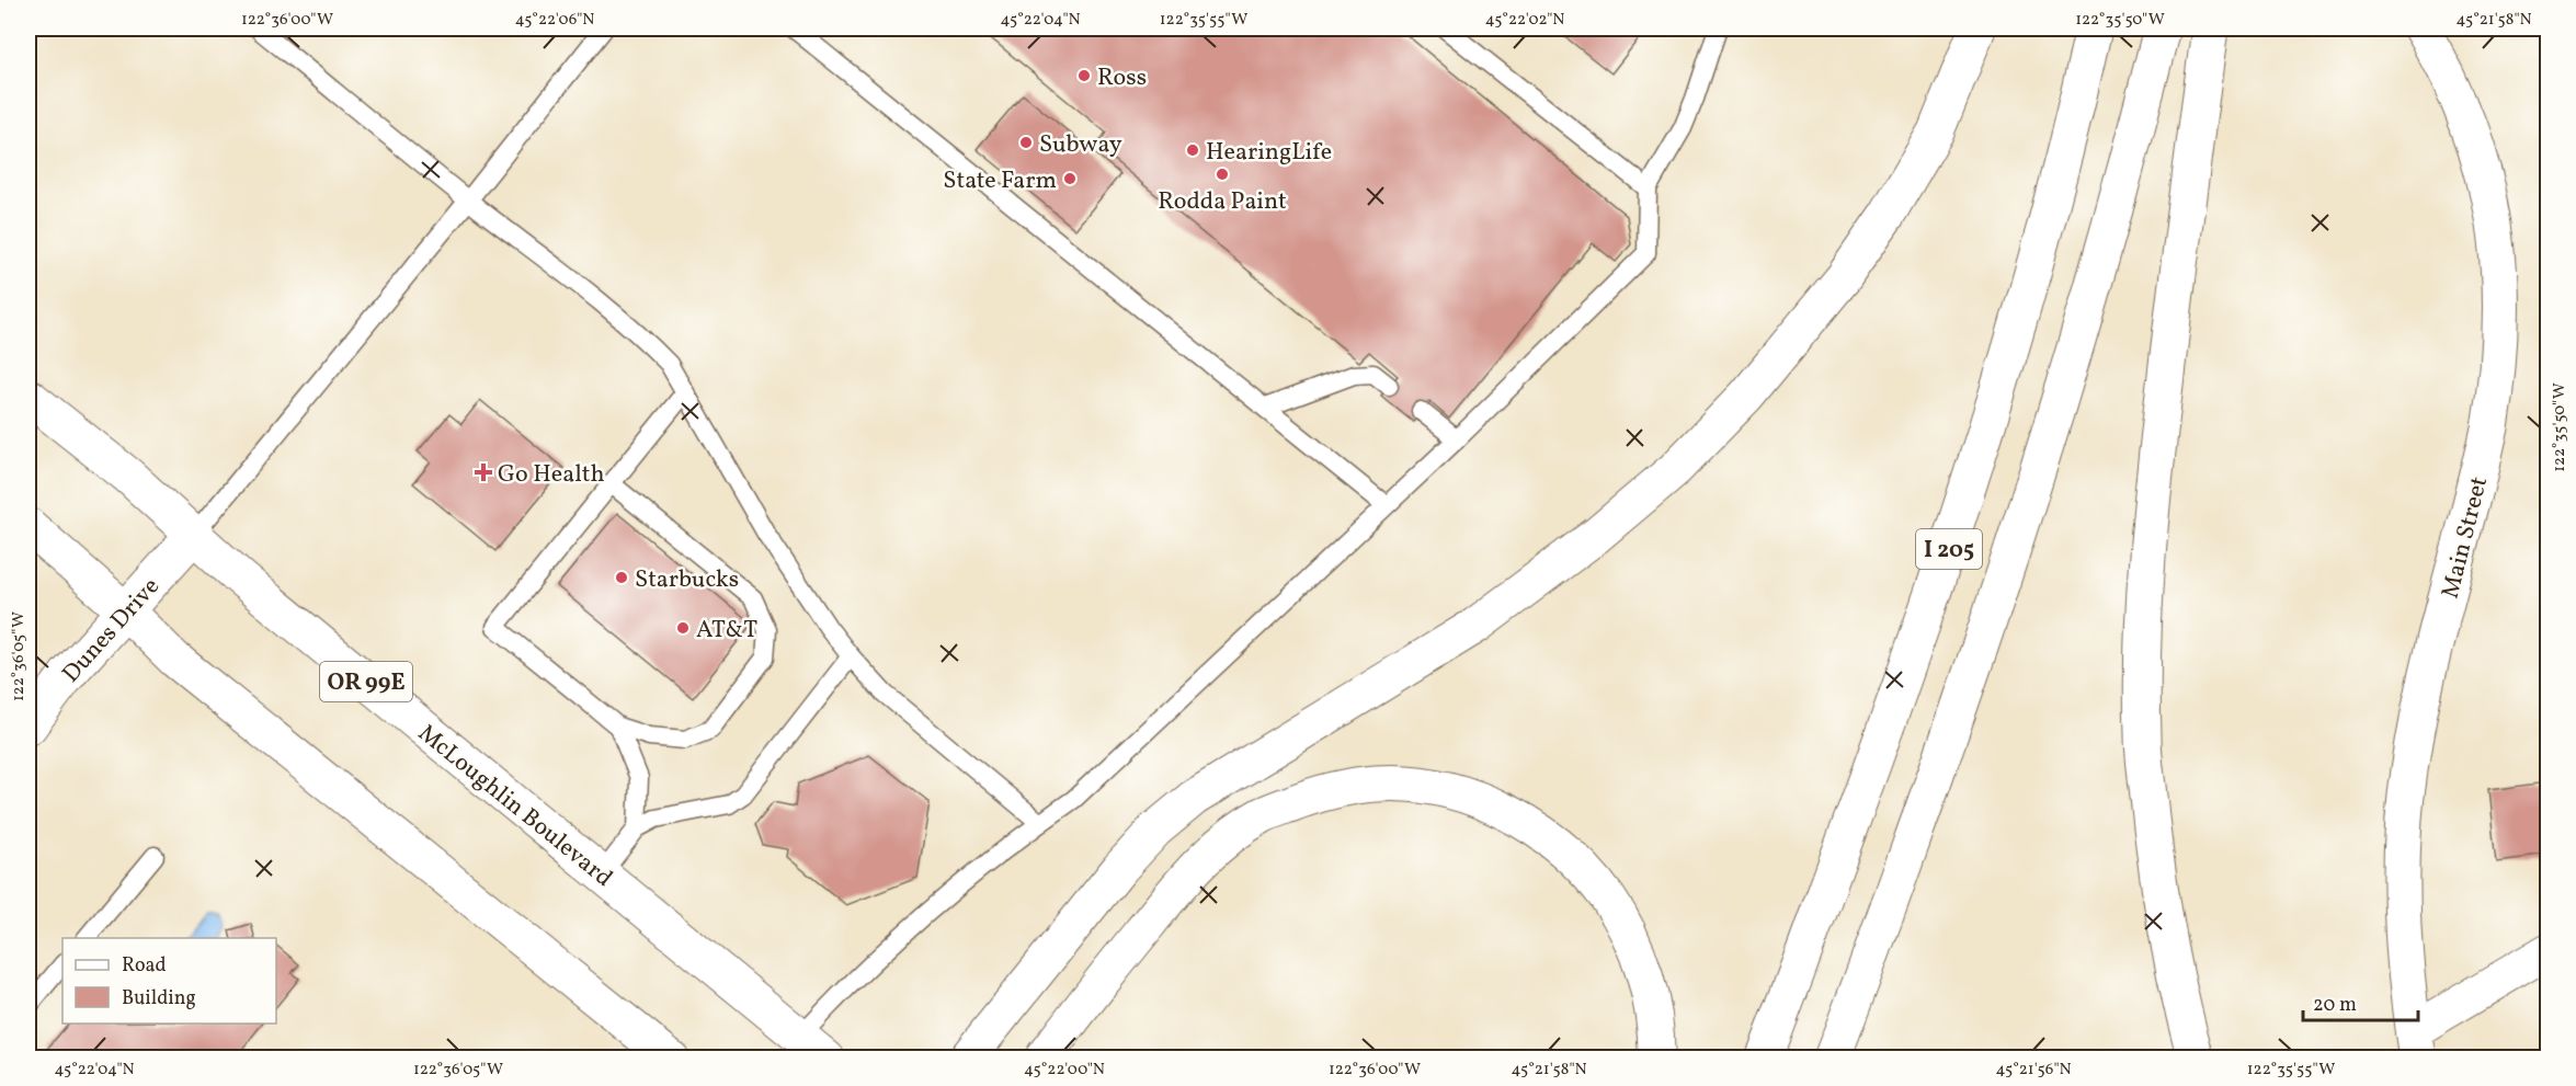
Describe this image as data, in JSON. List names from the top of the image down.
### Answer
{
  "streets": {
    "main road": [
      "Main Street",
      "I 205",
      "Dunes Drive",
      "OR 99E",
      "McLoughlin Boulevard"
    ]
  },
  "crossings": [
    ["Dunes Drive", "McLoughlin Boulevard"]
  ],
  "places": {
    "other": [
      "Ross",
      "Subway",
      "HearingLife",
      "Rodda Paint",
      "State Farm",
      "Starbucks",
      "AT&T"
    ],
    "health": ["Go Health"]
  },
  "legend": ["Road", "Building"],
  "scale_bar": "20 m",
  "coordinates": [
    "122°36'00\"W",
    "45°22'06\"N",
    "45°22'04\"N",
    "122°35'55\"W",
    "45°22'02\"N",
    "122°35'50\"W",
    "45°21'58\"N",
    "122°36'05\"W",
    "45°22'00\"N",
    "45°21'56\"N"
  ]
}
